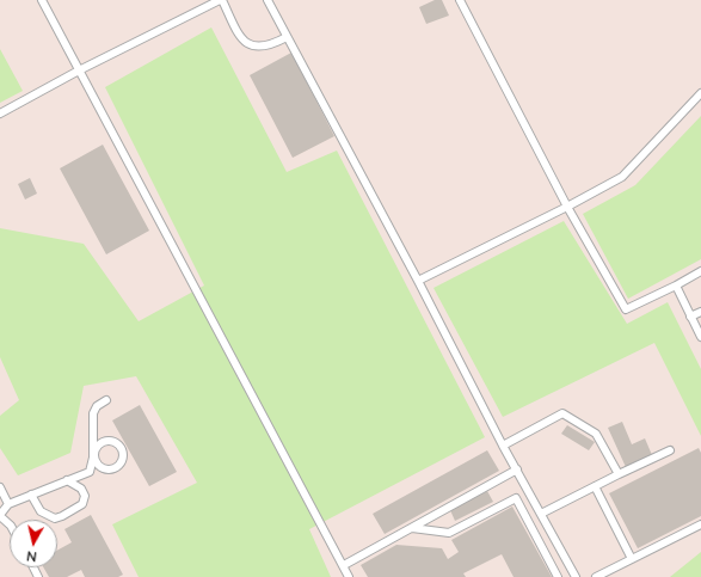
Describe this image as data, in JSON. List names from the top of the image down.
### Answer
{
  "north": "bottom"
}
